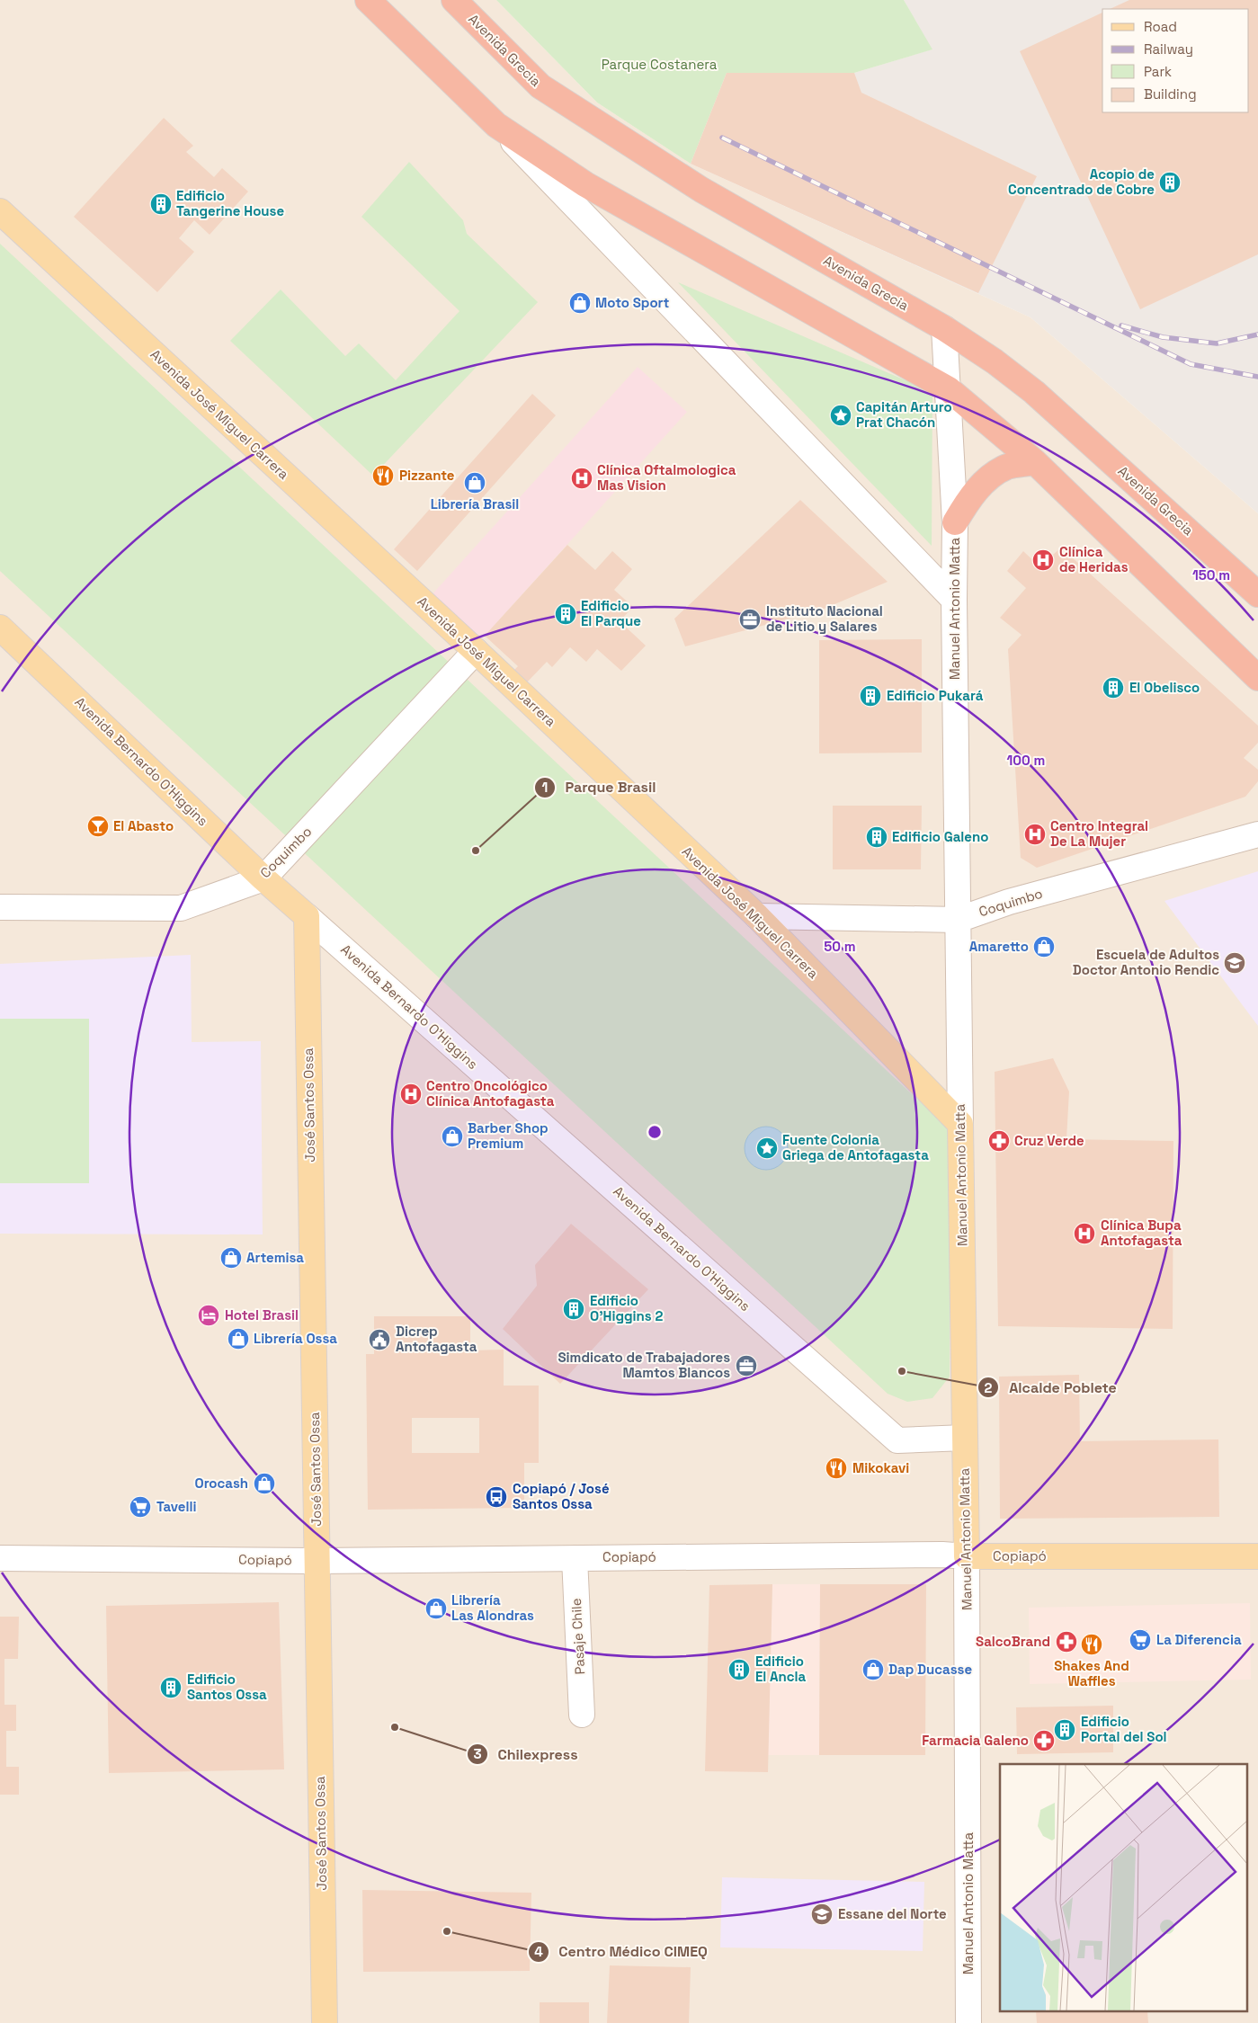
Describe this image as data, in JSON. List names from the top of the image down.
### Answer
{
  "streets": {
    "highway": ["Avenida Grecia"],
    "main road": [
      "Avenida José Miguel Carrera",
      "Manuel Antonio Matta",
      "Avenida Bernardo O'Higgins",
      "José Santos Ossa",
      "Copiapó"
    ],
    "street": ["Coquimbo", "Pasaje Chile"]
  },
  "crossings": [
    ["Avenida Grecia", "Manuel Antonio Matta"],
    ["Avenida José Miguel Carrera", "Manuel Antonio Matta"],
    ["Avenida José Miguel Carrera", "Coquimbo"],
    ["Manuel Antonio Matta", "Avenida Bernardo O'Higgins"],
    ["Manuel Antonio Matta", "Coquimbo"],
    ["Manuel Antonio Matta", "Copiapó"],
    ["Avenida Bernardo O'Higgins", "Coquimbo"],
    ["Avenida Bernardo O'Higgins", "José Santos Ossa"],
    ["José Santos Ossa", "Copiapó"],
    ["Copiapó", "Pasaje Chile"]
  ],
  "parks": ["Parque Costanera"],
  "places": {
    "building": [
      "Acopio de Concentrado de Cobre",
      "Edificio Tangerine House",
      "Edificio El Parque",
      "El Obelisco",
      "Edificio Pukará",
      "Edificio Galeno",
      "Edificio O'Higgins 2",
      "Edificio El Ancla",
      "Edificio Santos Ossa",
      "Edificio Portal del Sol"
    ],
    "shop": [
      "Moto Sport",
      "Librería Brasil",
      "Amaretto",
      "Barber Shop Premium",
      "Artemisa",
      "Librería Ossa",
      "Orocash",
      "Librería Las Alondras",
      "Dap Ducasse"
    ],
    "place": ["Capitán Arturo Prat Chacón", "Fuente Colonia Griega de Antofagasta"],
    "restaurant": ["Pizzante", "Mikokavi", "Shakes And Waffles"],
    "hospital": [
      "Clínica Oftalmologica Mas Vision",
      "Clínica de Heridas",
      "Centro Integral De La Mujer",
      "Centro Oncológico Clínica Antofagasta",
      "Clínica Bupa Antofagasta"
    ],
    "office": ["Instituto Nacional de Litio y Salares", "Simdicato de Trabajadores Mamtos Blancos"],
    "bar": ["El Abasto"],
    "other": [
      "Parque Brasil",
      "Alcalde Poblete",
      "Chilexpress",
      "Centro Médico CIMEQ"
    ],
    "school or university": ["Escuela de Adultos Doctor Antonio Rendic", "Essane del Norte"],
    "pharmacy": ["Cruz Verde", "SalcoBrand", "Farmacia Galeno"],
    "hotel": ["Hotel Brasil"],
    "public building": ["Dicrep Antofagasta"],
    "bus stop": ["Copiapó / José Santos Ossa"],
    "supermarket": ["Tavelli", "La Diferencia"]
  },
  "legend": [
    "Road",
    "Railway",
    "Park",
    "Building"
  ],
  "rings": ["150 m", "100 m", "50 m"]
}
